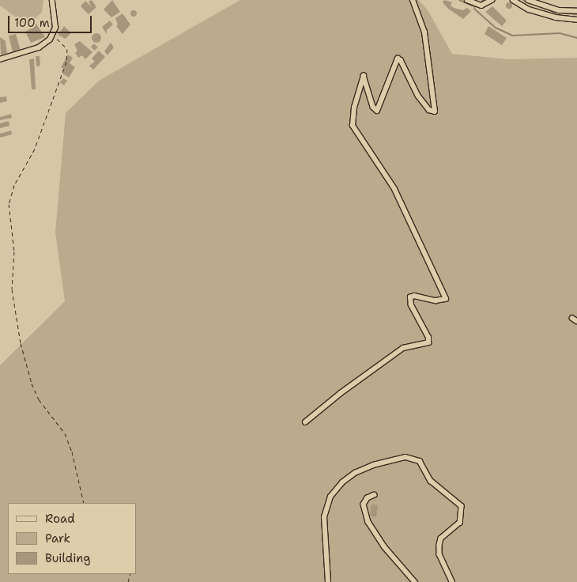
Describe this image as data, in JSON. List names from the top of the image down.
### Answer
{
  "legend": ["Road", "Park", "Building"],
  "scale_bar": "100 m"
}
